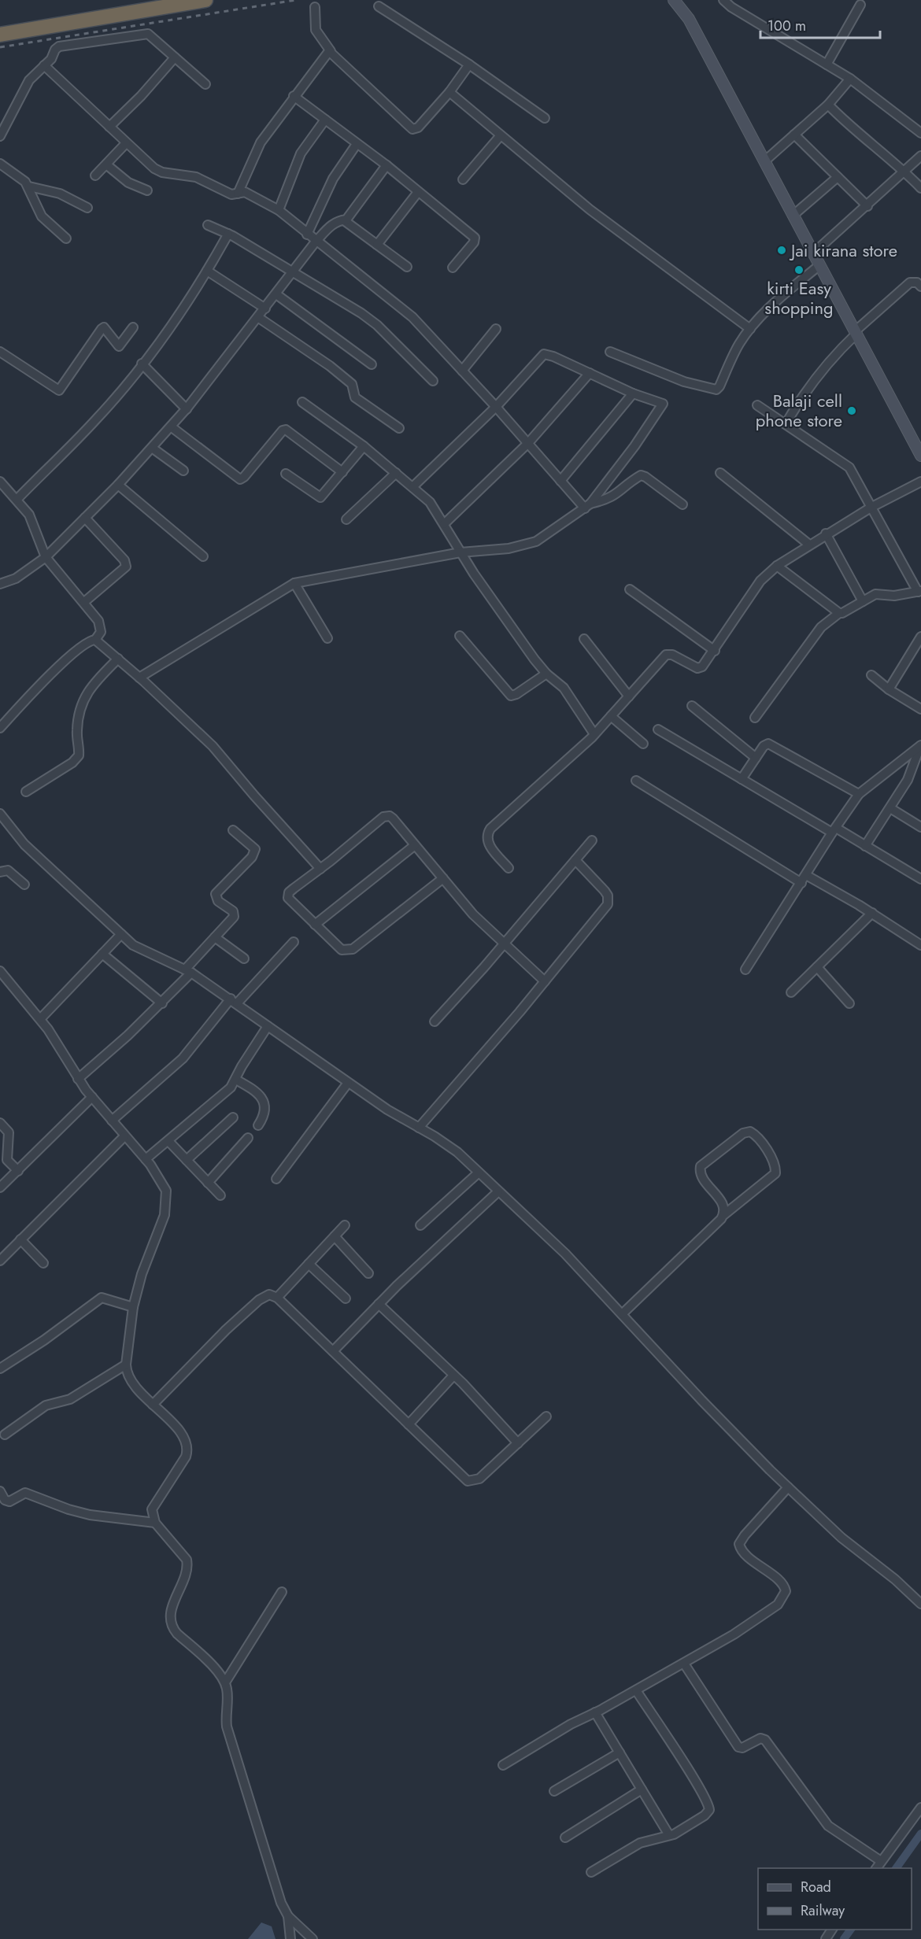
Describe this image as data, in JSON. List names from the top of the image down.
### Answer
{
  "places": ["Jai kirana store", "kirti Easy shopping", "Balaji cell phone store"],
  "legend": ["Road", "Railway"],
  "scale_bar": "100 m"
}
